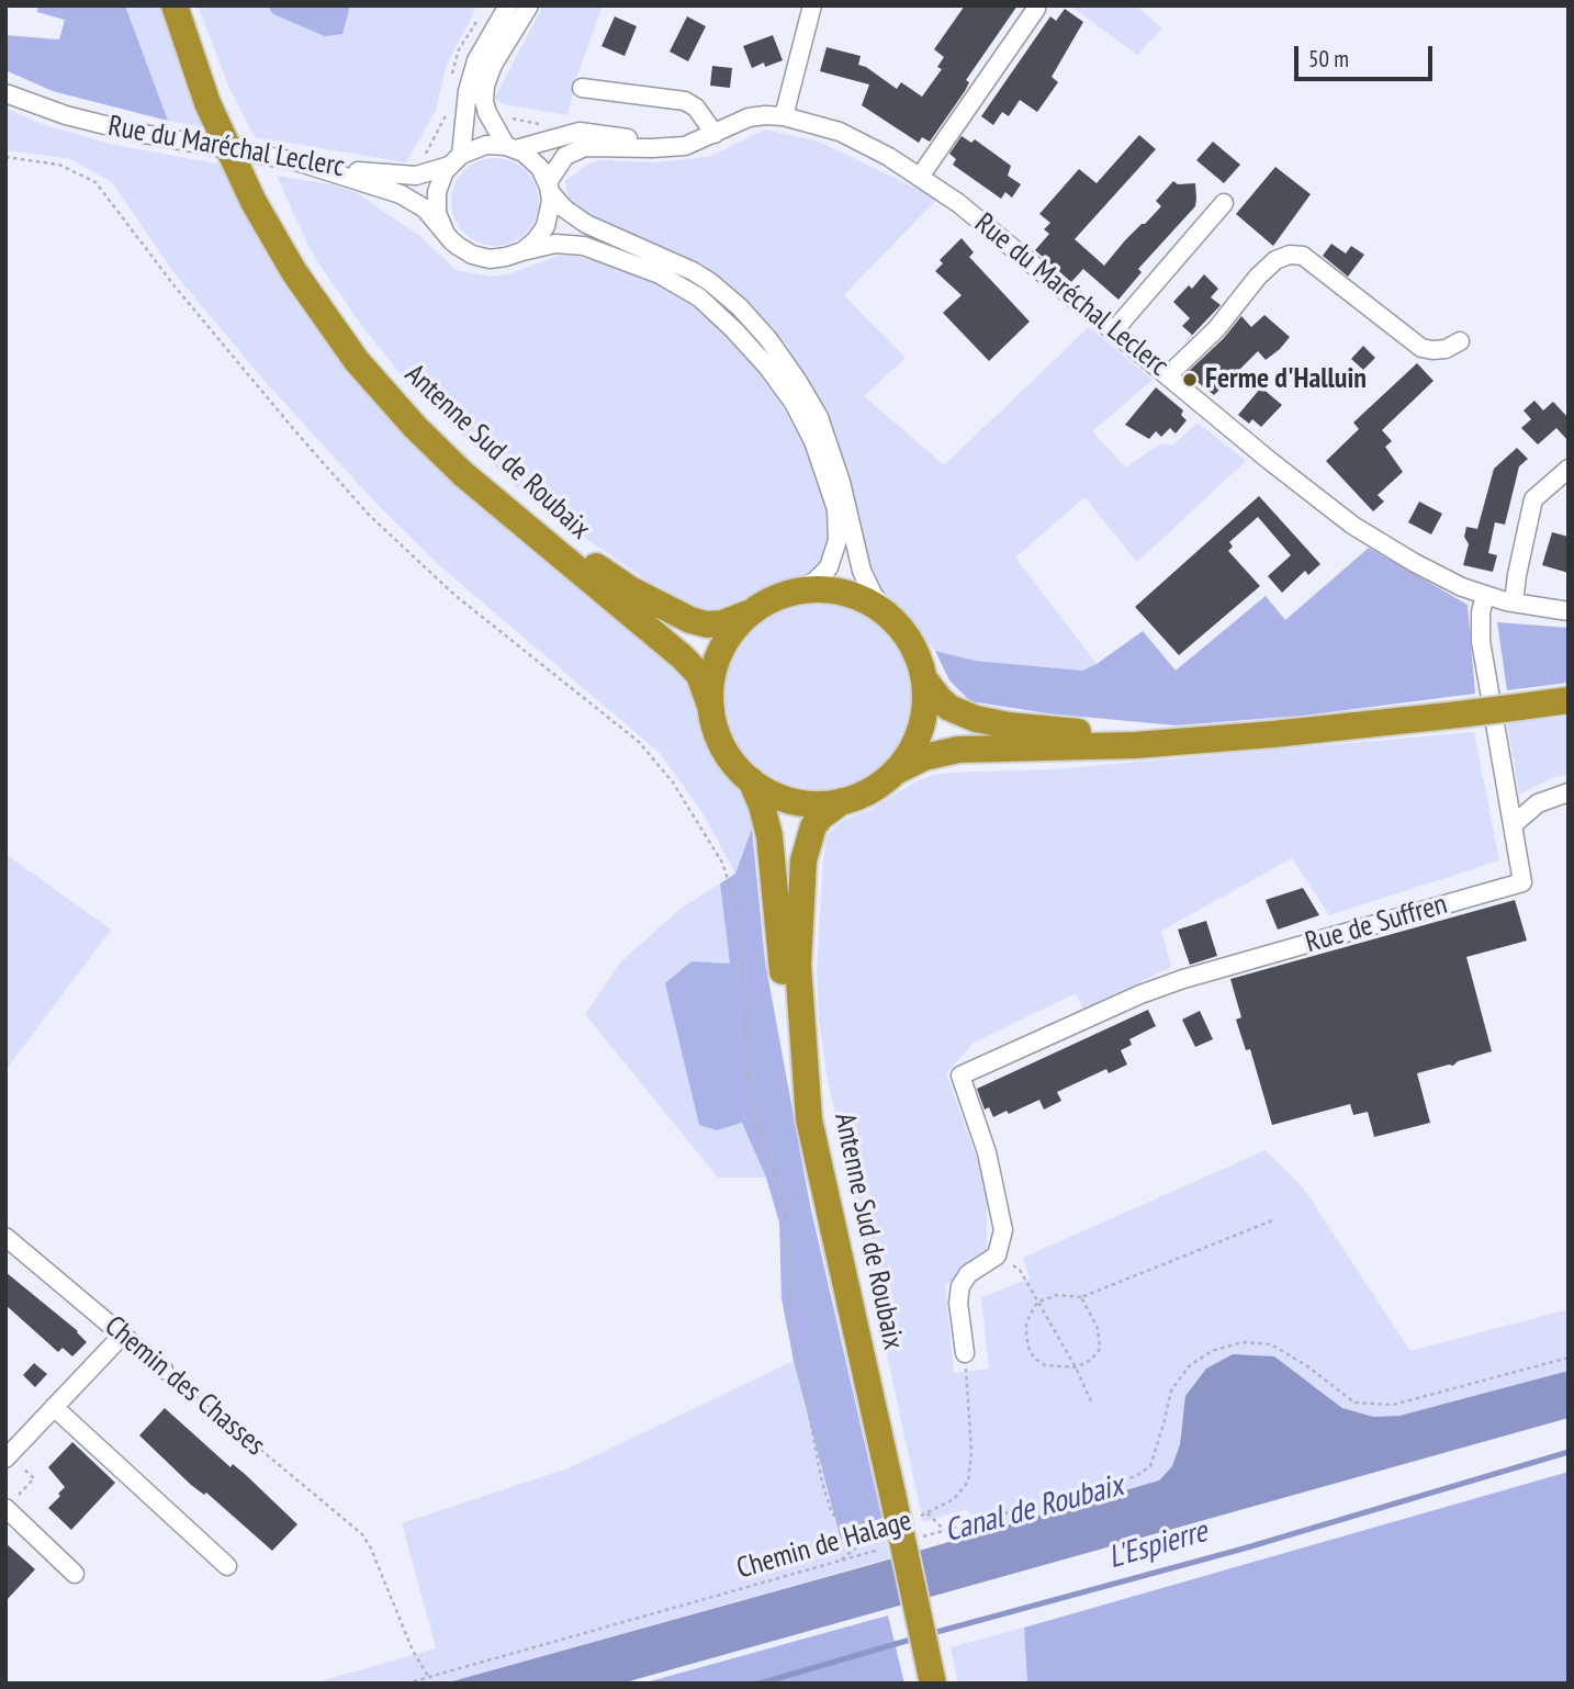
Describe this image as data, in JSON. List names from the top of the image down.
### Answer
{
  "streets": {
    "highway": ["Antenne Sud de Roubaix"],
    "street": ["Rue du Maréchal Leclerc", "Rue de Suffren", "Chemin des Chasses"],
    "path": ["Chemin de Halage"]
  },
  "crossings": [
    ["Rue du Maréchal Leclerc", "Rue de Suffren"],
    ["Chemin des Chasses", "Chemin de Halage"]
  ],
  "water": ["Canal de Roubaix", "L'Espierre"],
  "places": ["Ferme d'Halluin"],
  "scale_bar": "50 m"
}
